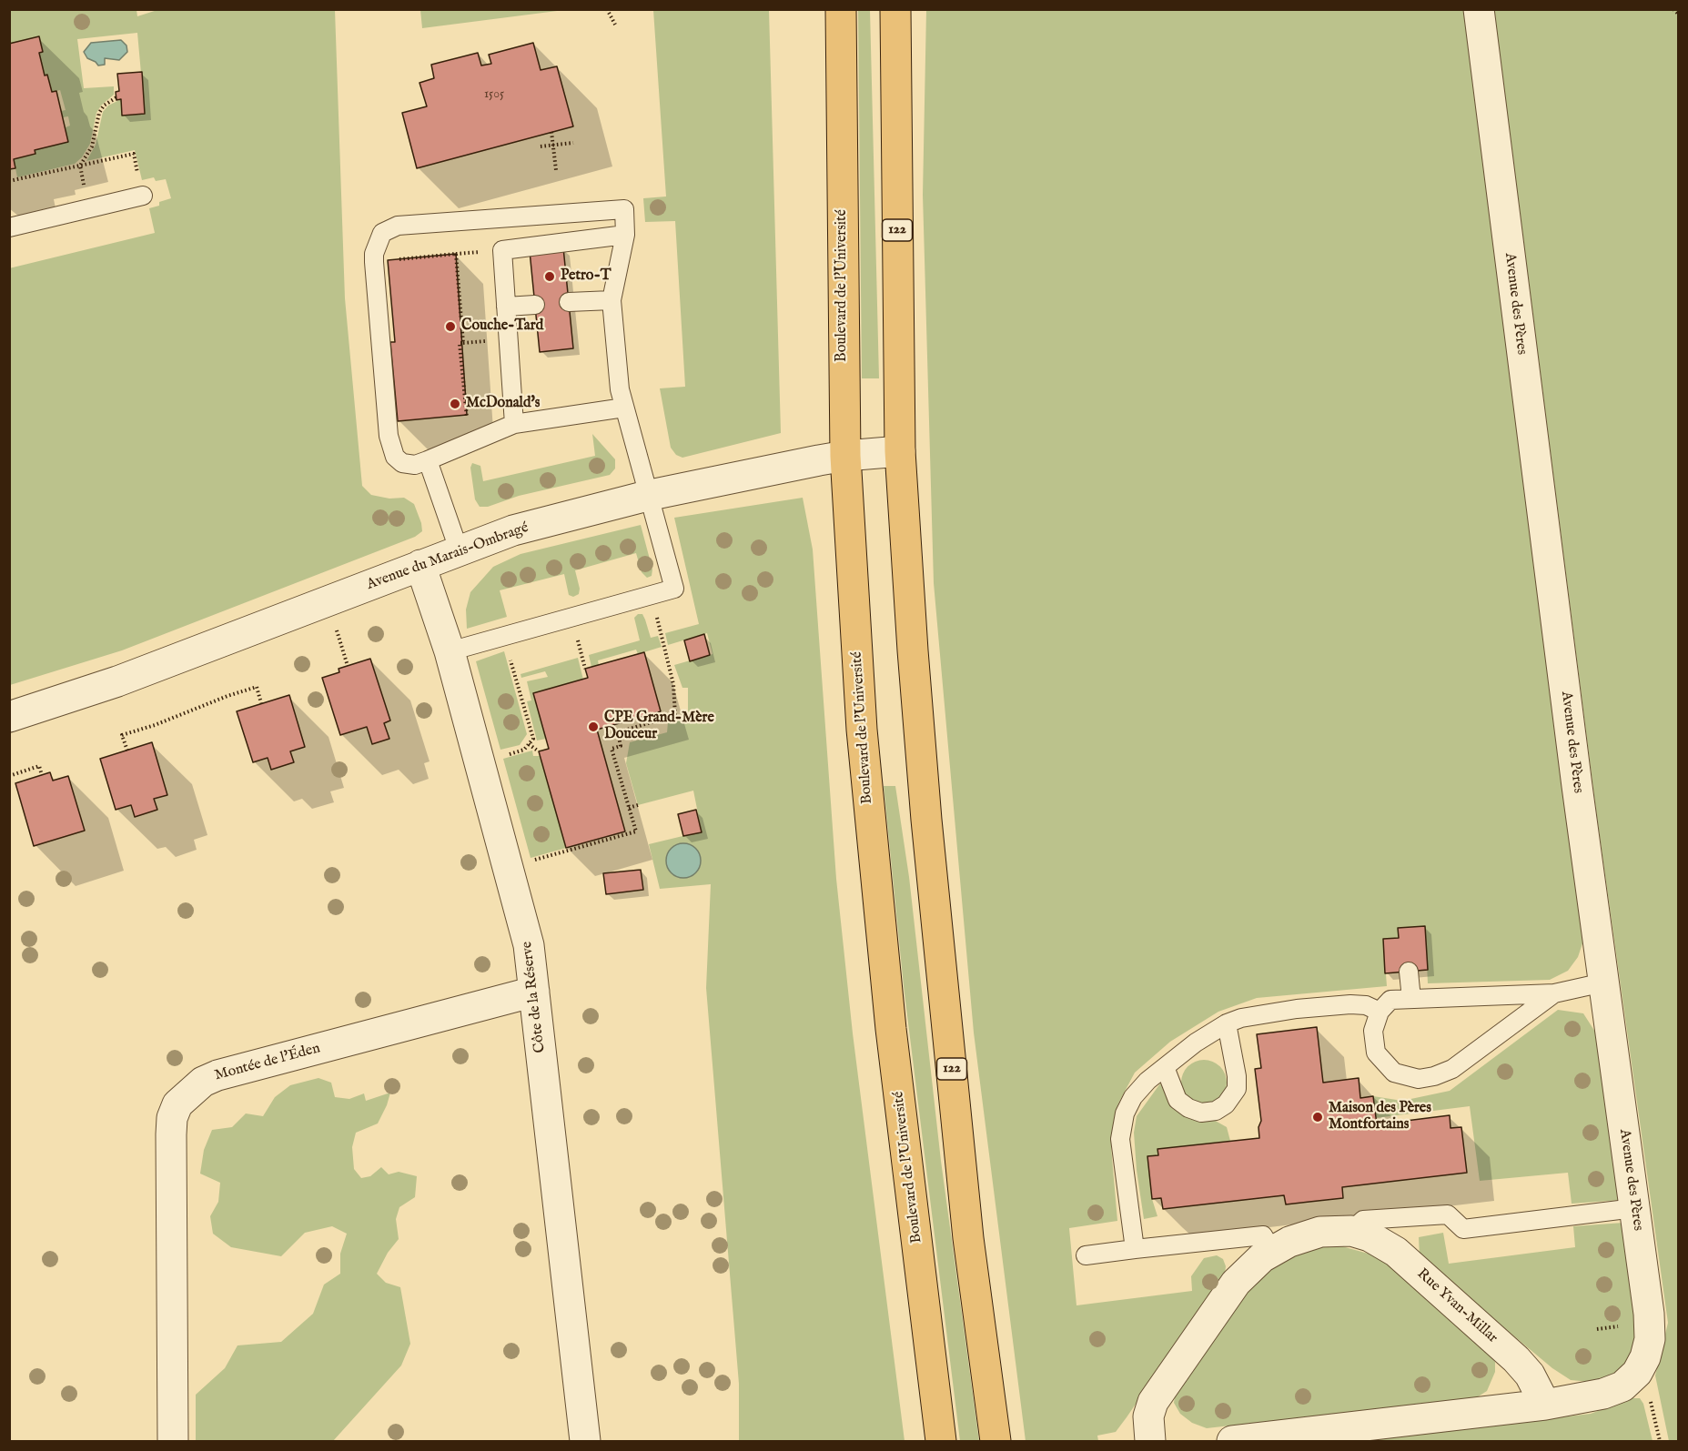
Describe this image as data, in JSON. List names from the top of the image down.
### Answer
{
  "streets": {
    "main road": ["122", "Boulevard de l'Université"],
    "street": [
      "Avenue des Pères",
      "Avenue du Marais-Ombragé",
      "Côte de la Réserve",
      "Montée de l'Éden",
      "Rue Yvan-Millar"
    ]
  },
  "crossings": [
    ["122", "Avenue du Marais-Ombragé"],
    ["Boulevard de l'Université", "Avenue du Marais-Ombragé"],
    ["Avenue des Pères", "Rue Yvan-Millar"],
    ["Avenue du Marais-Ombragé", "Côte de la Réserve"],
    ["Côte de la Réserve", "Montée de l'Éden"]
  ],
  "places": [
    "Petro-T",
    "Couche-Tard",
    "McDonald's",
    "CPE Grand-Mère Douceur",
    "Maison des Pères Montfortains"
  ],
  "house_numbers": ["1505"]
}
